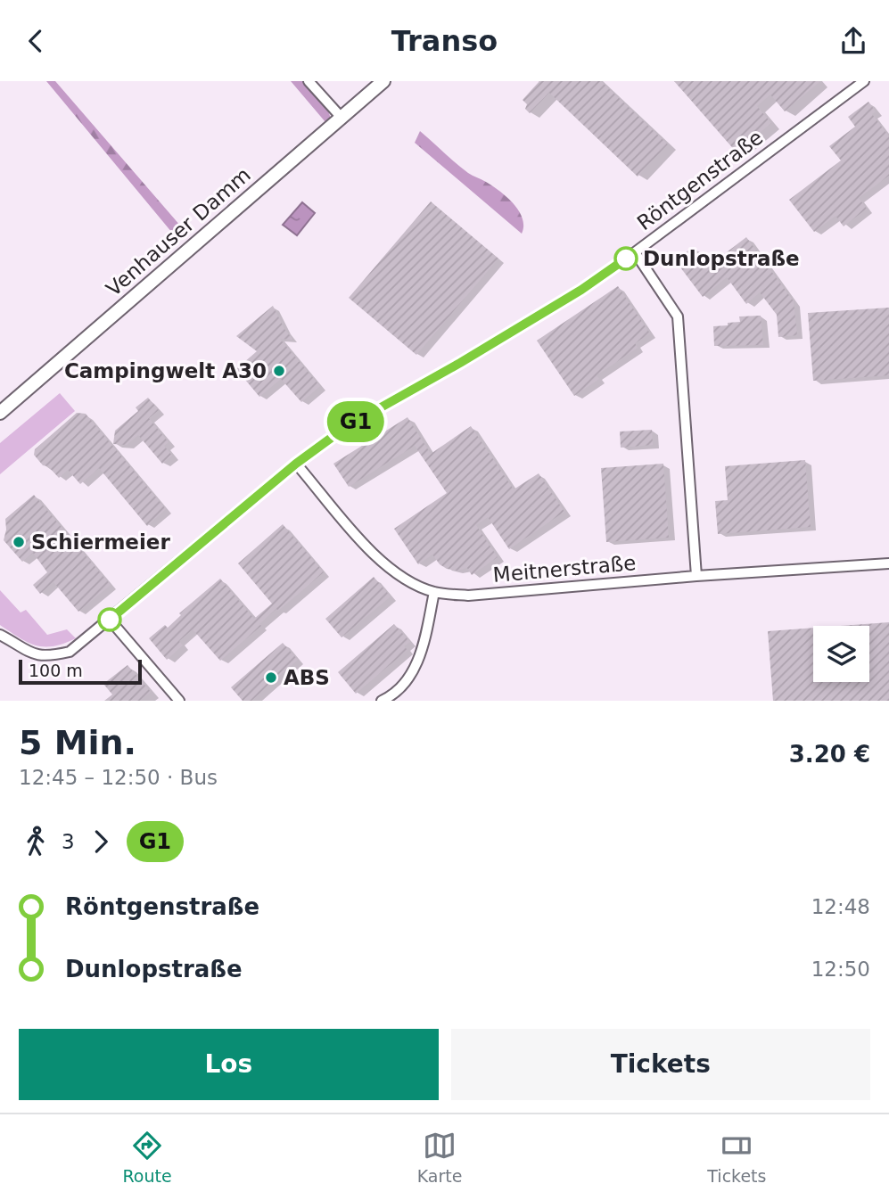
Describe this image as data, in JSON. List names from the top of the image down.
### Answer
{
  "streets": {
    "main road": ["Venhauser Damm"],
    "street": ["Röntgenstraße", "Meitnerstraße"]
  },
  "crossings": [
    ["Röntgenstraße", "Meitnerstraße"]
  ],
  "places": [
    "Dunlopstraße",
    "Campingwelt A30",
    "Schiermeier",
    "ABS"
  ],
  "lines": ["bus line G1"],
  "scale_bar": "100 m",
  "page": {
    "header": "Transo",
    "on_map": "G1",
    "scale": "100 m",
    "heading": ["5 Min.", "12:45 – 12:50 · Bus", "3.20 €"],
    "legs": ["3", "G1"],
    "list": [
      {
        "name": "Röntgenstraße",
        "value": "12:48"
      },
      {
        "name": "Dunlopstraße",
        "value": "12:50"
      }
    ],
    "buttons": ["Los", "Tickets"],
    "tabs": ["Route", "Karte", "Tickets"]
  }
}
